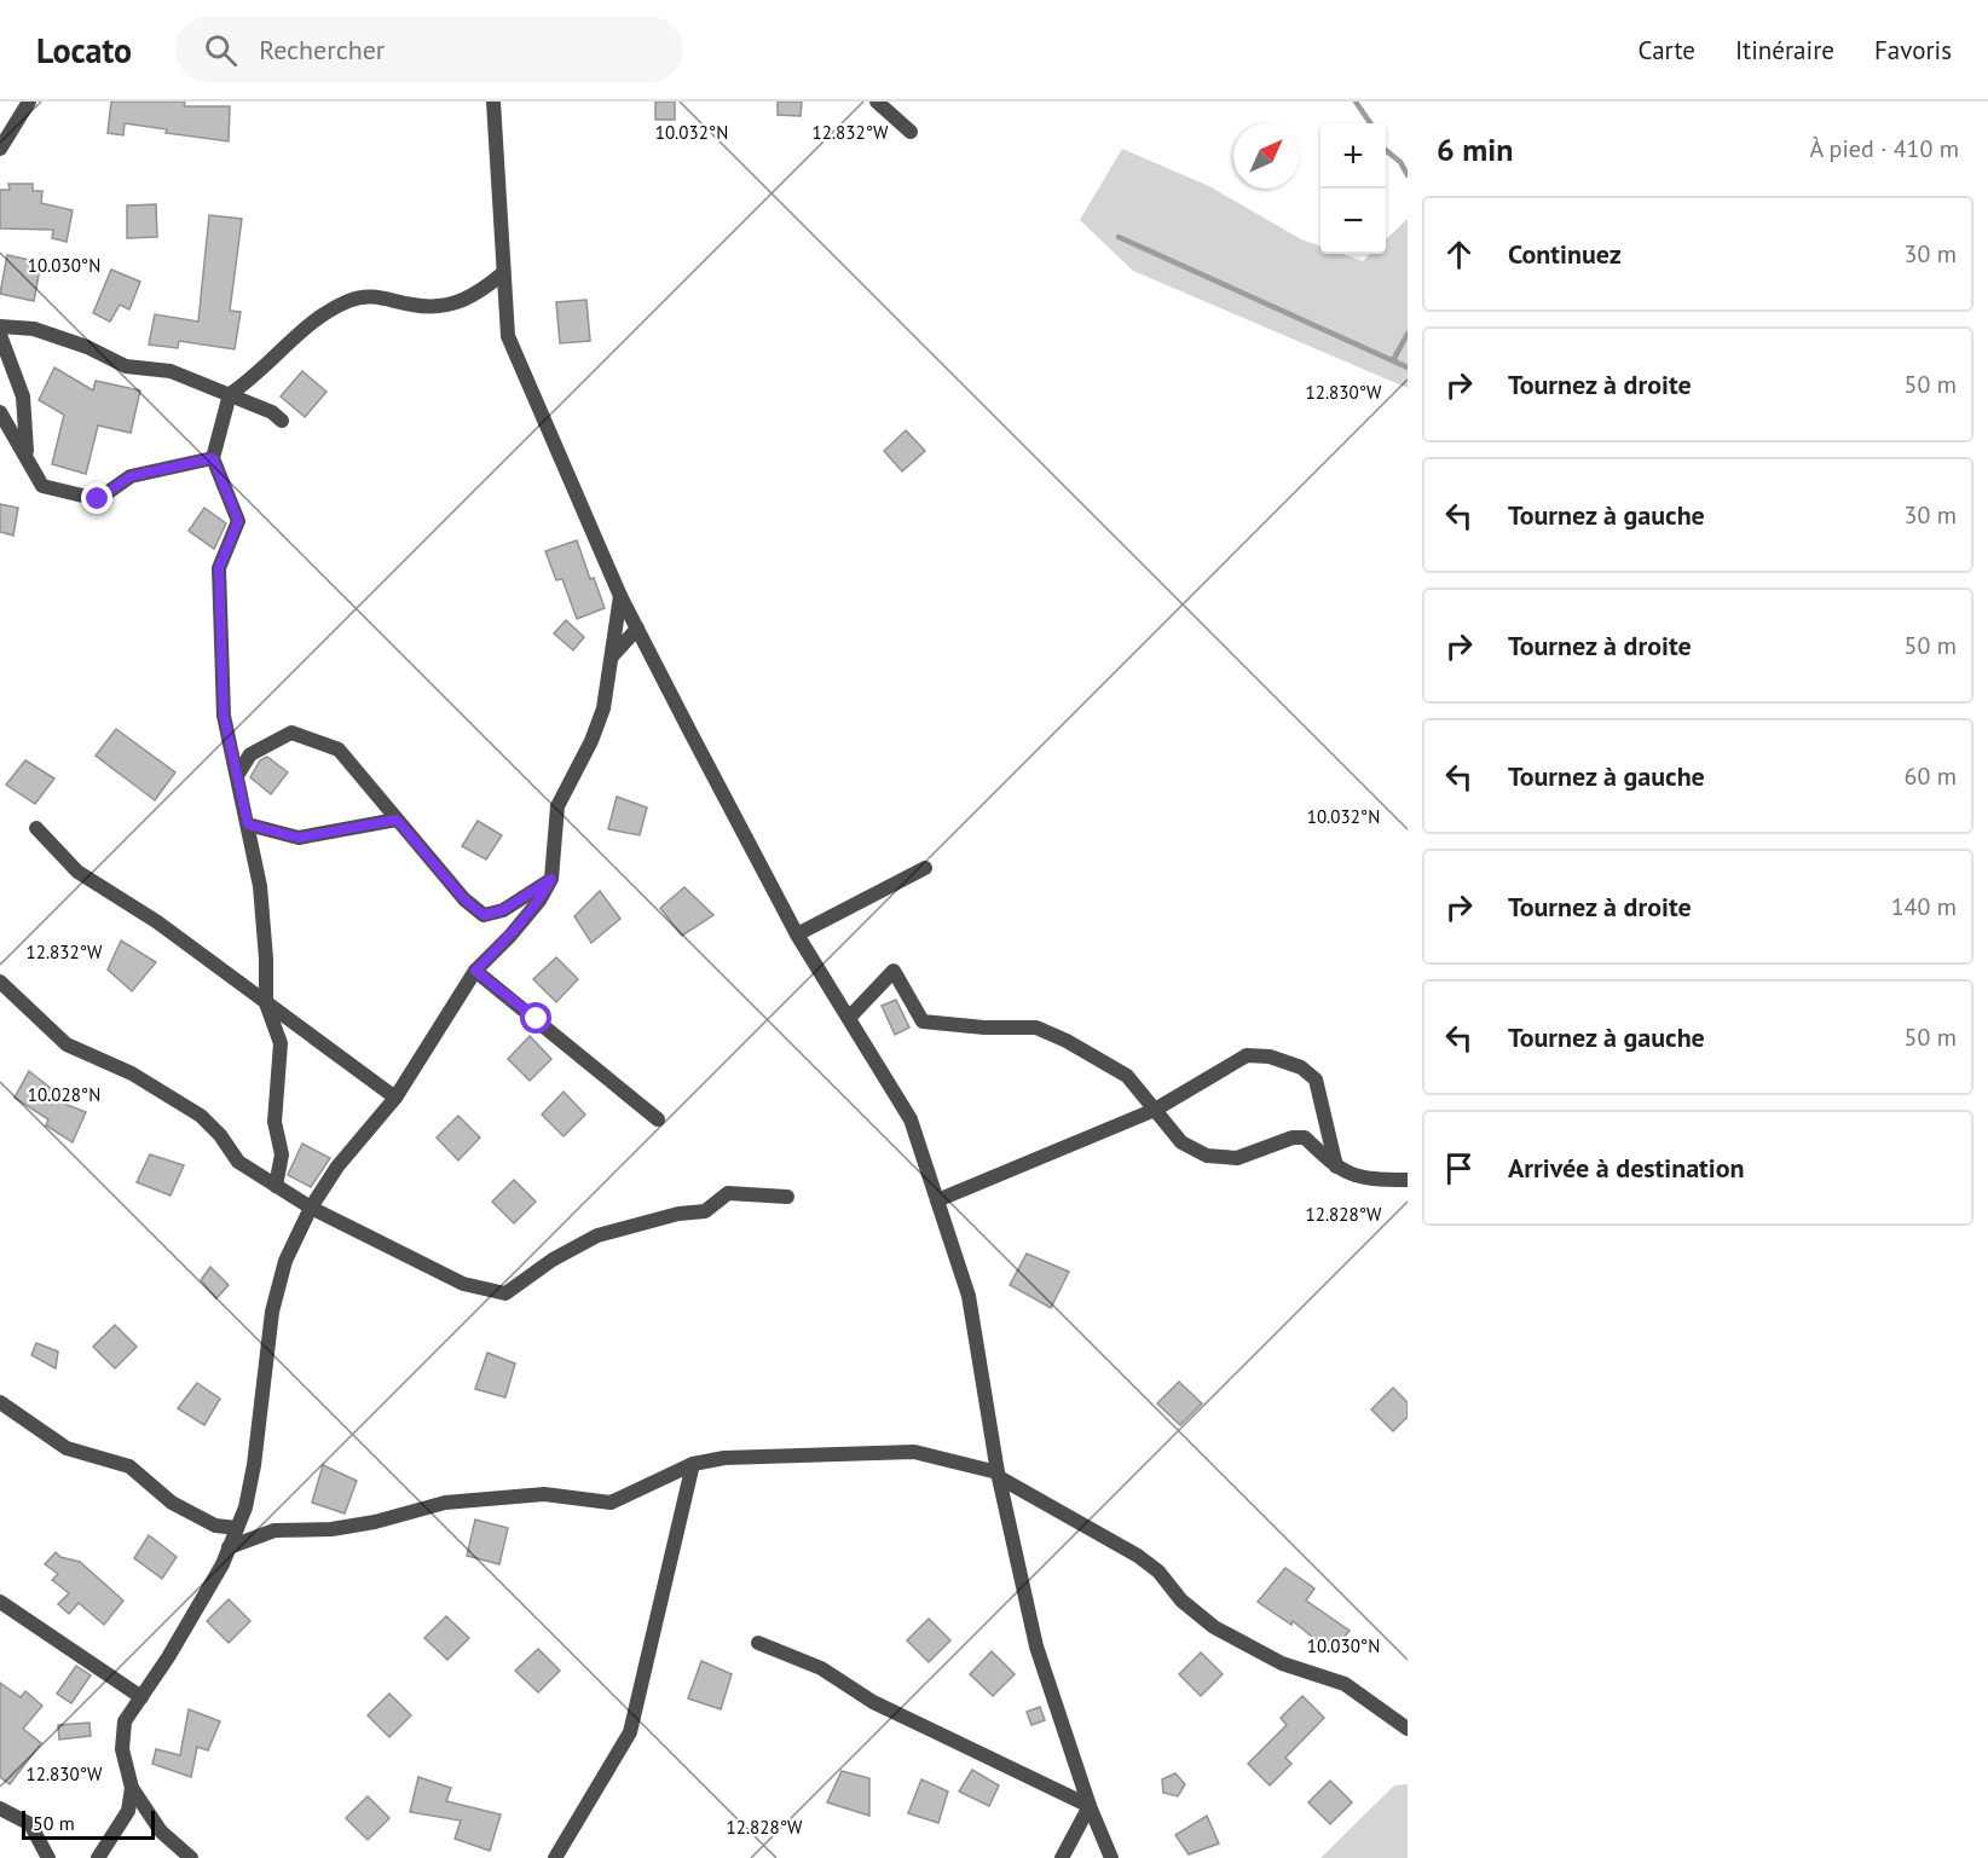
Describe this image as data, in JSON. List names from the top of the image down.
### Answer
{
  "scale_bar": "50 m",
  "north": "top right",
  "page": {
    "header": "Locato",
    "search": "Rechercher",
    "nav": ["Carte", "Itinéraire", "Favoris"],
    "heading": ["6 min", "À pied · 410 m"],
    "map_buttons": ["+", "−"],
    "list": [
      ["Continuez", "30 m"],
      ["Tournez à droite", "50 m"],
      ["Tournez à gauche", "30 m"],
      ["Tournez à droite", "50 m"],
      ["Tournez à gauche", "60 m"],
      ["Tournez à droite", "140 m"],
      ["Tournez à gauche", "50 m"],
      "Arrivée à destination"
    ],
    "scale": "50 m"
  },
  "coordinates": [
    "10.032°N",
    "12.832°W",
    "10.030°N",
    "12.830°W",
    "10.028°N",
    "12.828°W"
  ]
}
